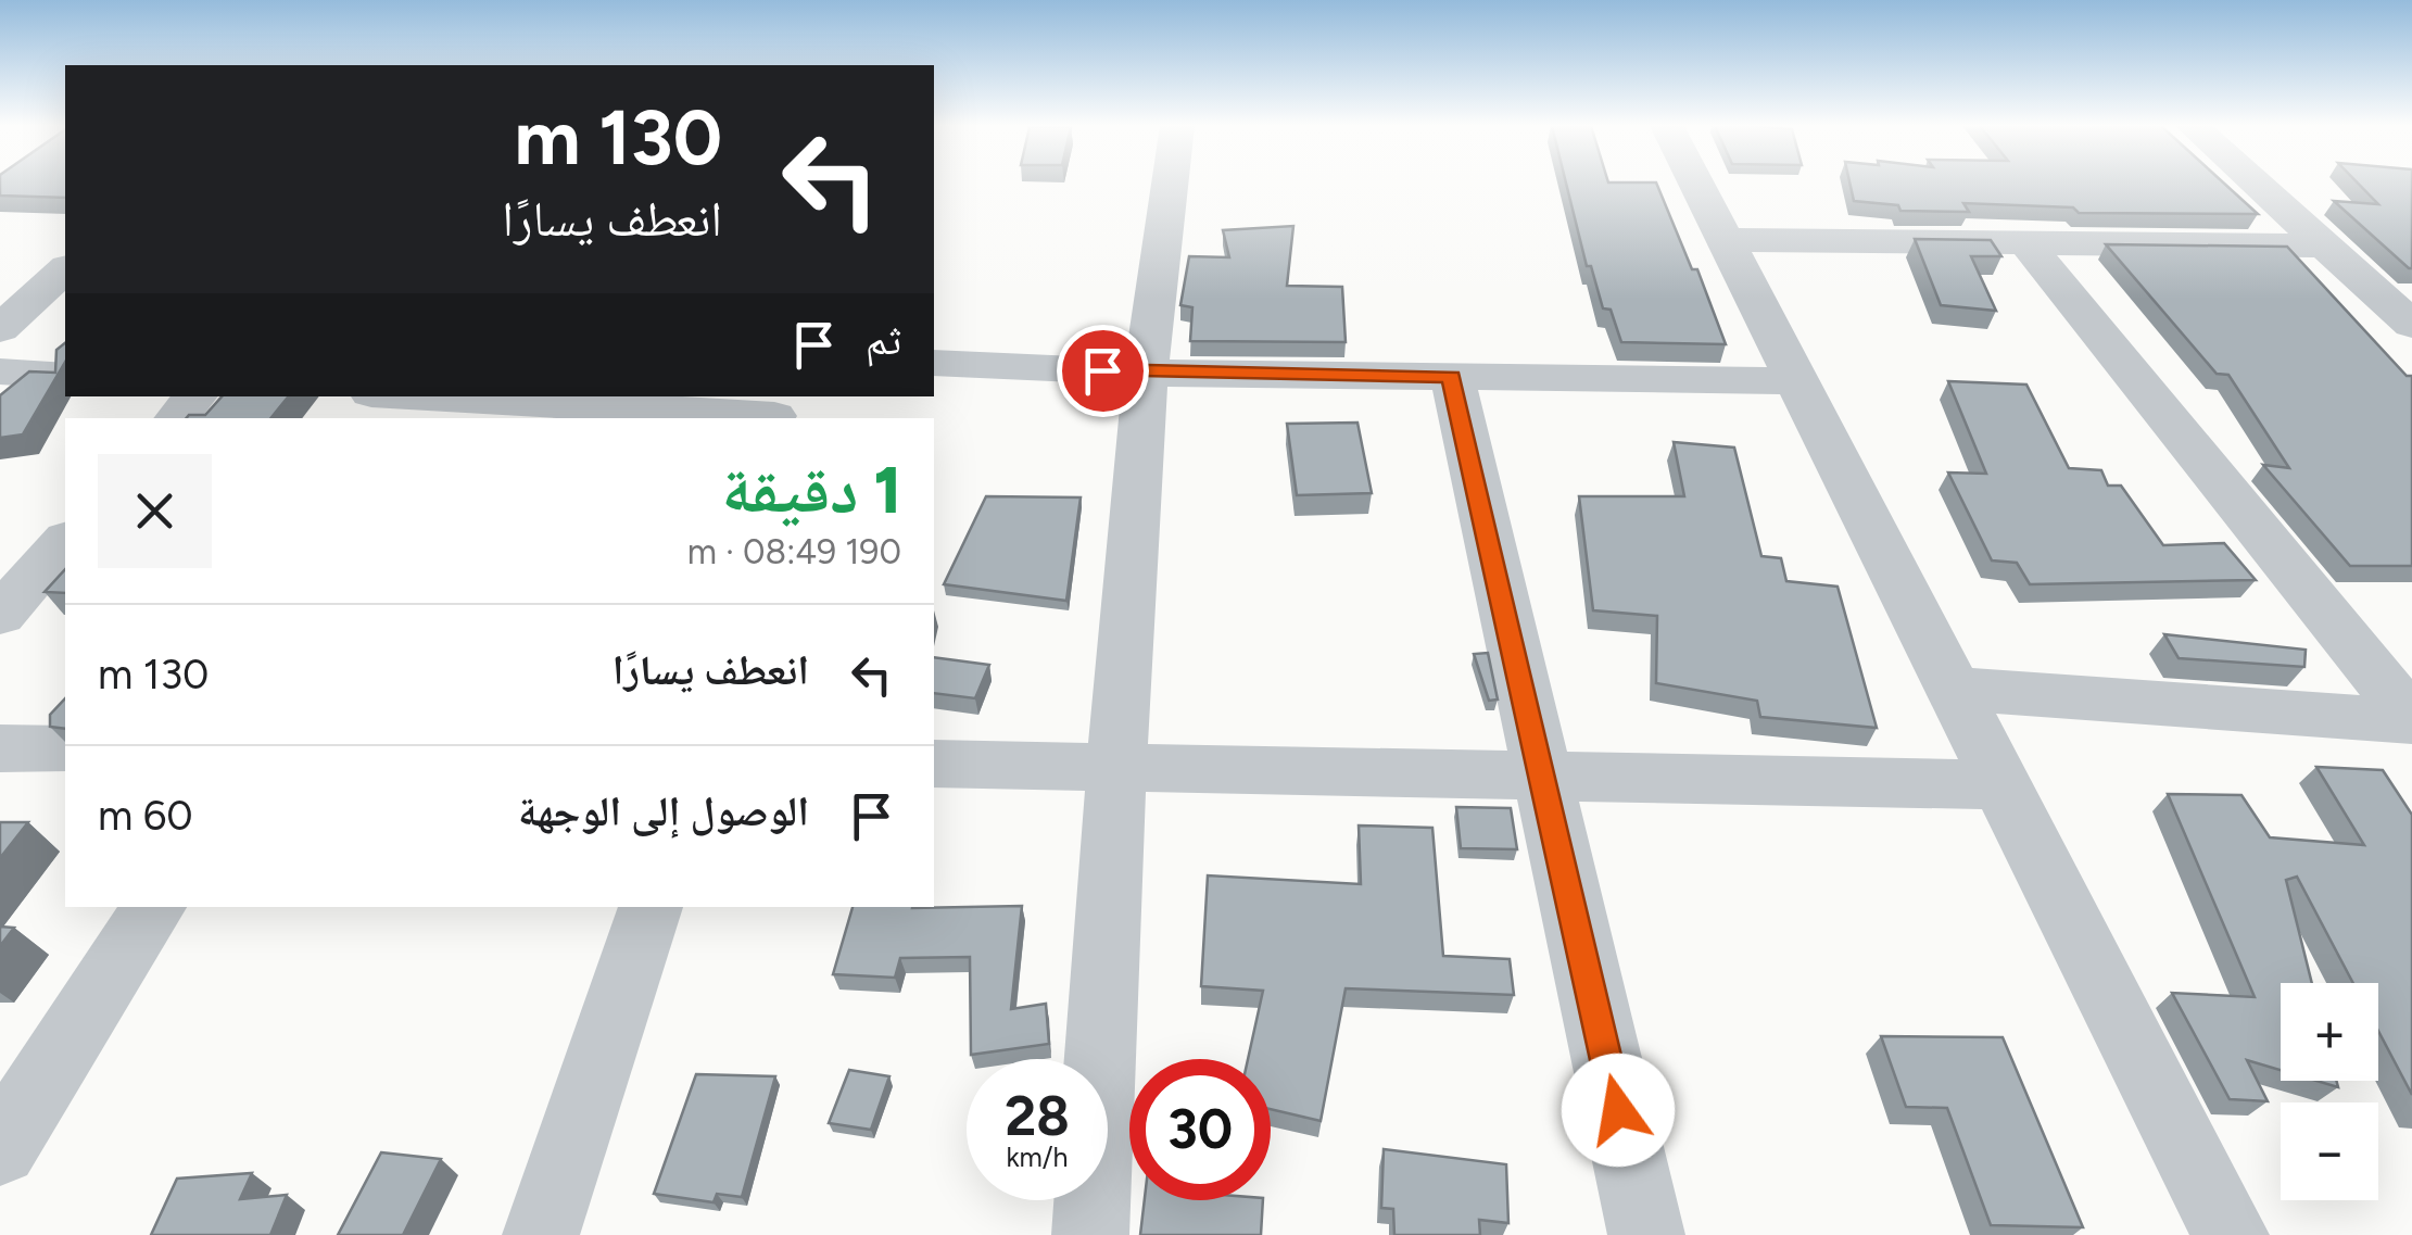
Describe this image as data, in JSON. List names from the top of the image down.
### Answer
{
  "page": {
    "turn": ["130 m", "انعطف يسارًا"],
    "then": "ثم",
    "heading": ["1 دقيقة", "190 m · 08:49"],
    "list": [
      {
        "name": "انعطف يسارًا",
        "value": "130 m"
      },
      {
        "name": "الوصول إلى الوجهة",
        "value": "60 m"
      }
    ],
    "map_buttons": ["+", "−"],
    "speed": "28 km/h",
    "limit": "30"
  }
}
